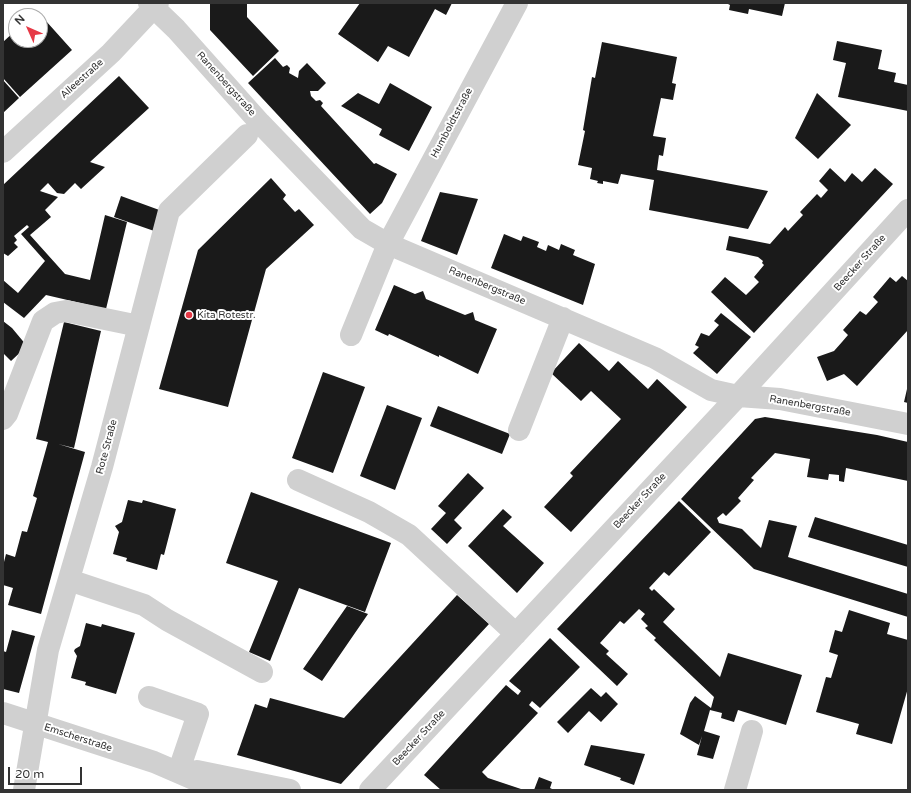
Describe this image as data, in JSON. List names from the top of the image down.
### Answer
{
  "streets": {
    "street": [
      "Alleestraße",
      "Ranenbergstraße",
      "Humboldtstraße",
      "Beecker Straße",
      "Rote Straße",
      "Emscherstraße"
    ]
  },
  "crossings": [
    ["Alleestraße", "Ranenbergstraße"],
    ["Ranenbergstraße", "Humboldtstraße"],
    ["Ranenbergstraße", "Beecker Straße"],
    ["Rote Straße", "Emscherstraße"]
  ],
  "places": ["Kita Rotestr."],
  "scale_bar": "20 m",
  "north": "top left"
}
